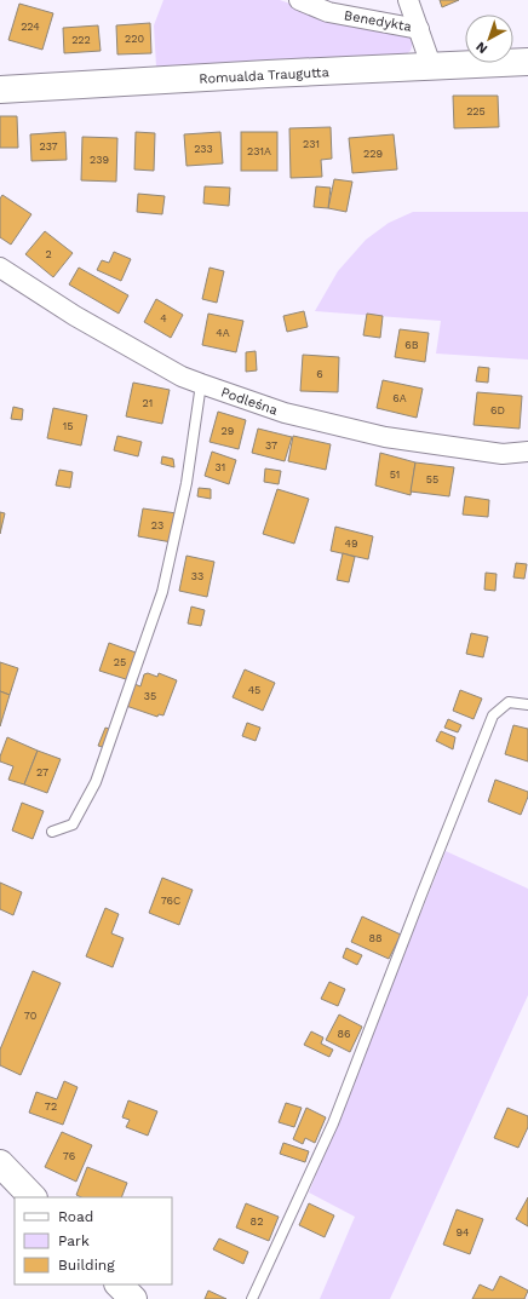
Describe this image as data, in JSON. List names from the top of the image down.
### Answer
{
  "streets": {
    "street": ["Benedykta", "Romualda Traugutta", "Podleśna"]
  },
  "crossings": [
    ["Benedykta", "Romualda Traugutta"]
  ],
  "house_numbers": [
    "224",
    "220",
    "222",
    "225",
    "231",
    "237",
    "233",
    "231A",
    "229",
    "239",
    "2",
    "4",
    "4A",
    "6B",
    "6",
    "6A",
    "21",
    "6D",
    "15",
    "29",
    "37",
    "31",
    "51",
    "55",
    "23",
    "49",
    "33",
    "25",
    "45",
    "35",
    "27",
    "76C",
    "88",
    "70",
    "86",
    "72",
    "76",
    "82",
    "94"
  ],
  "legend": ["Road", "Park", "Building"],
  "north": "bottom left"
}
